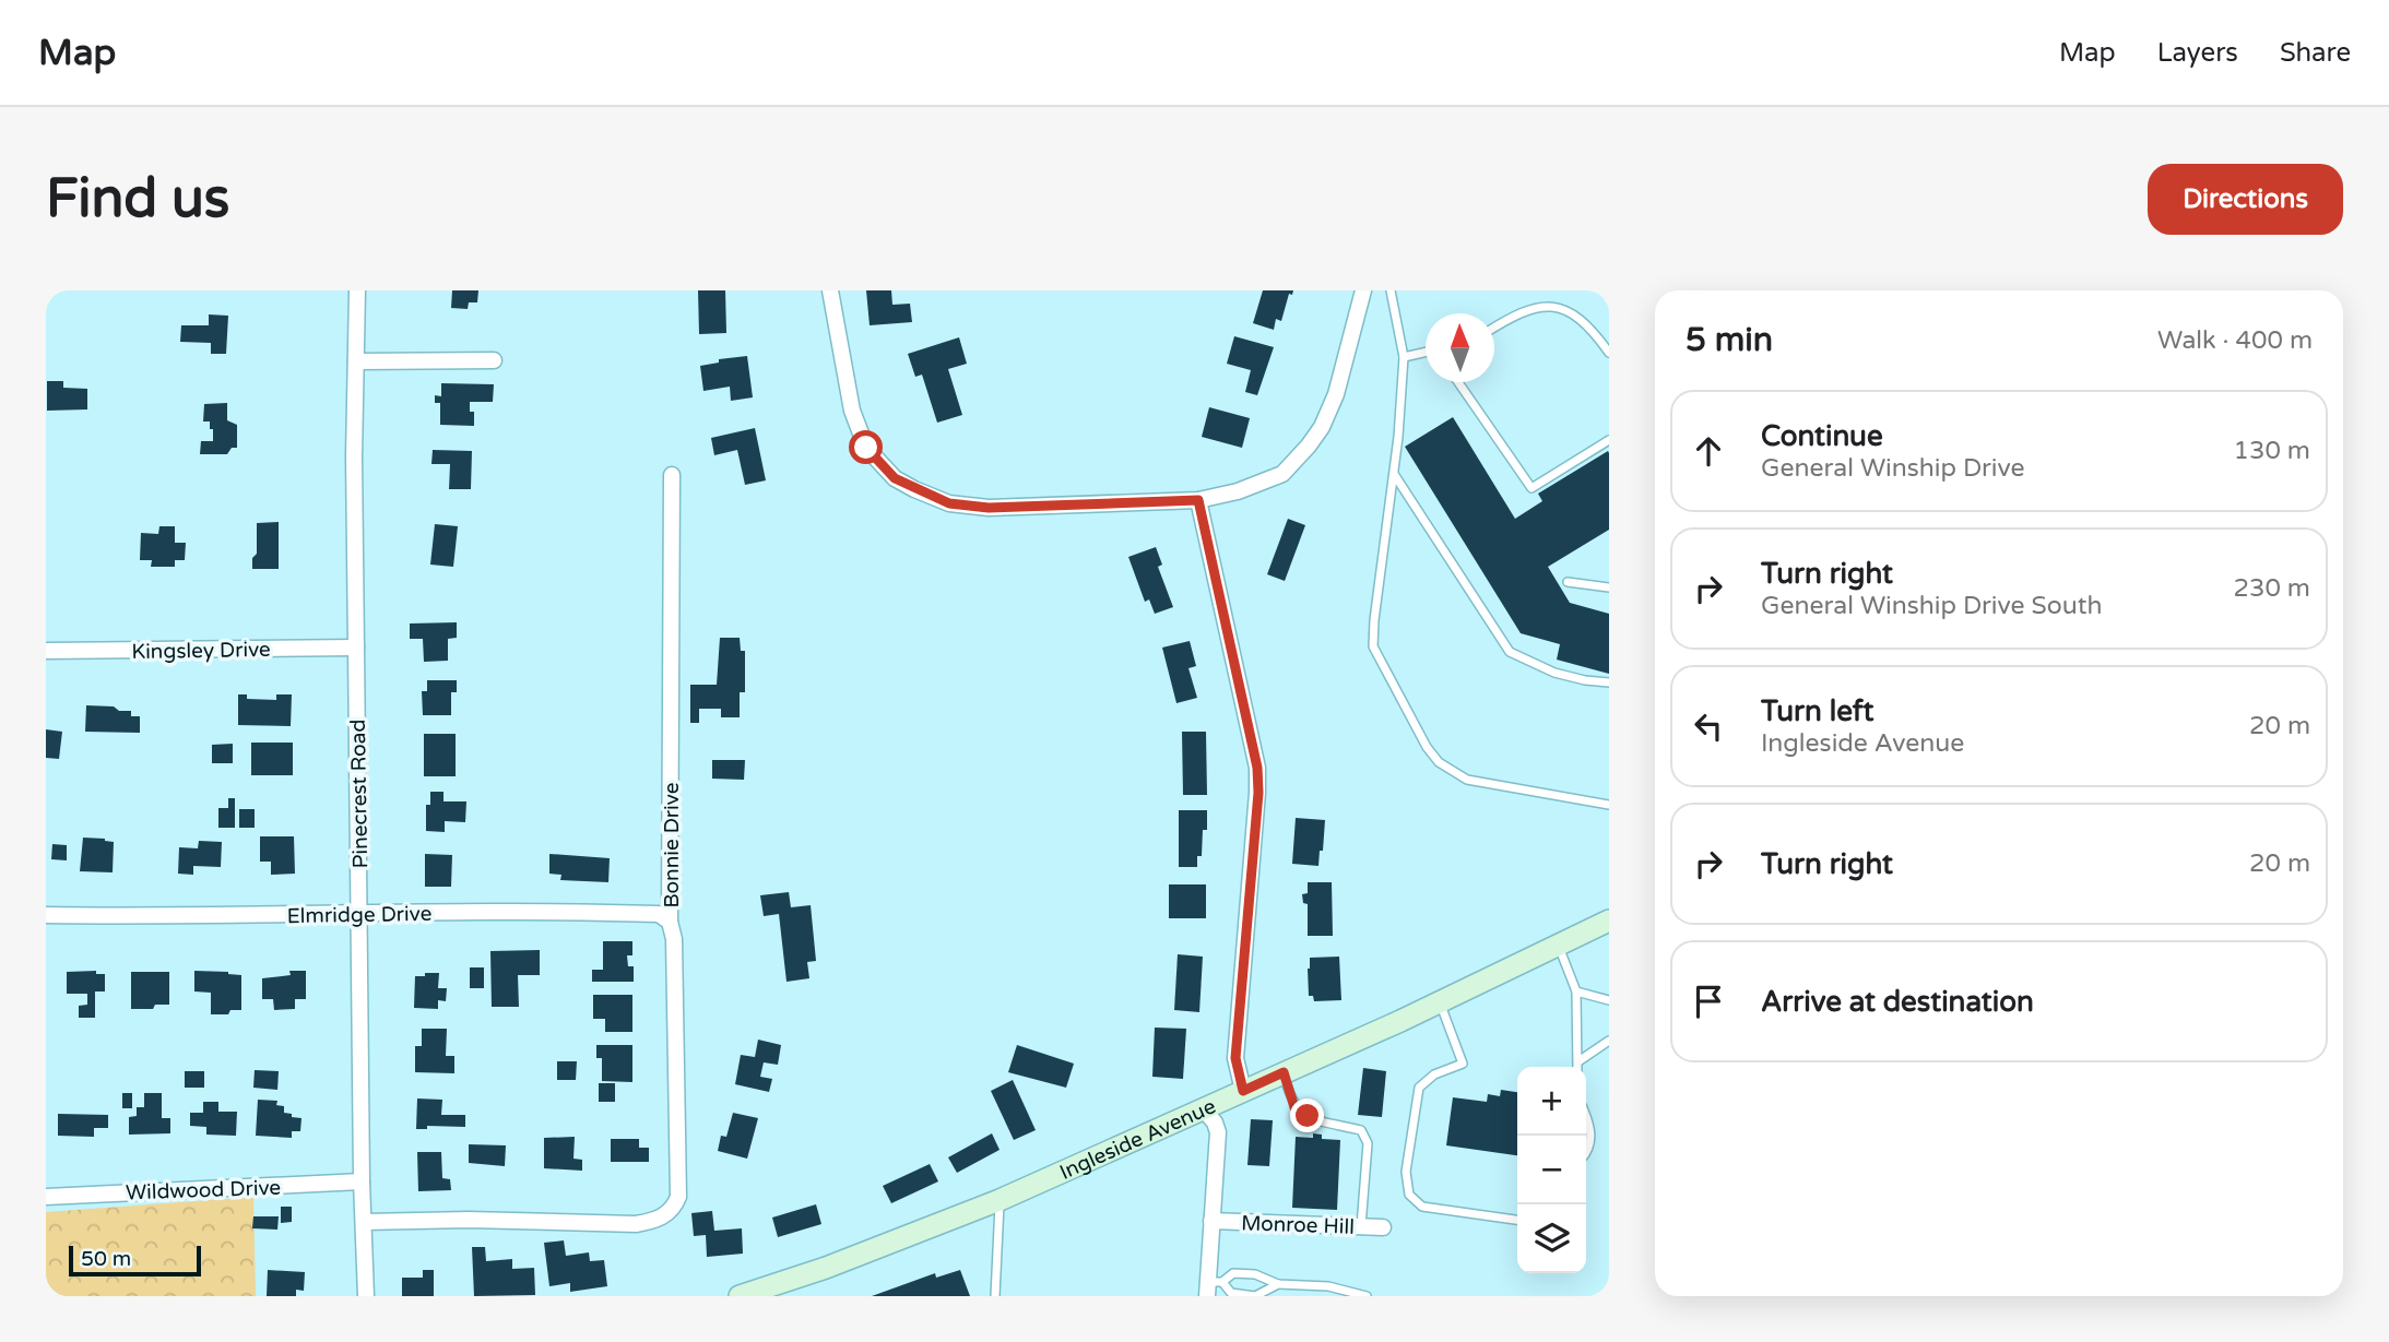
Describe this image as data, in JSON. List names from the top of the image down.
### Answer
{
  "streets": {
    "street": [
      "Kingsley Drive",
      "Pinecrest Road",
      "Bonnie Drive",
      "Elmridge Drive",
      "Ingleside Avenue",
      "Wildwood Drive",
      "Monroe Hill"
    ]
  },
  "crossings": [
    ["Kingsley Drive", "Pinecrest Road"],
    ["Pinecrest Road", "Bonnie Drive"],
    ["Pinecrest Road", "Elmridge Drive"],
    ["Pinecrest Road", "Wildwood Drive"],
    ["Bonnie Drive", "Elmridge Drive"]
  ],
  "scale_bar": "50 m",
  "north": "top",
  "page": {
    "header": "Map",
    "nav": ["Map", "Layers", "Share"],
    "buttons": "Directions",
    "title": "Find us",
    "heading": ["5 min", "Walk · 400 m"],
    "list": [
      ["Continue", "General Winship Drive", "130 m"],
      ["Turn right", "General Winship Drive South", "230 m"],
      ["Turn left", "Ingleside Avenue", "20 m"],
      ["Turn right", "20 m"],
      "Arrive at destination"
    ],
    "map_buttons": ["+", "−"],
    "scale": "50 m"
  }
}
